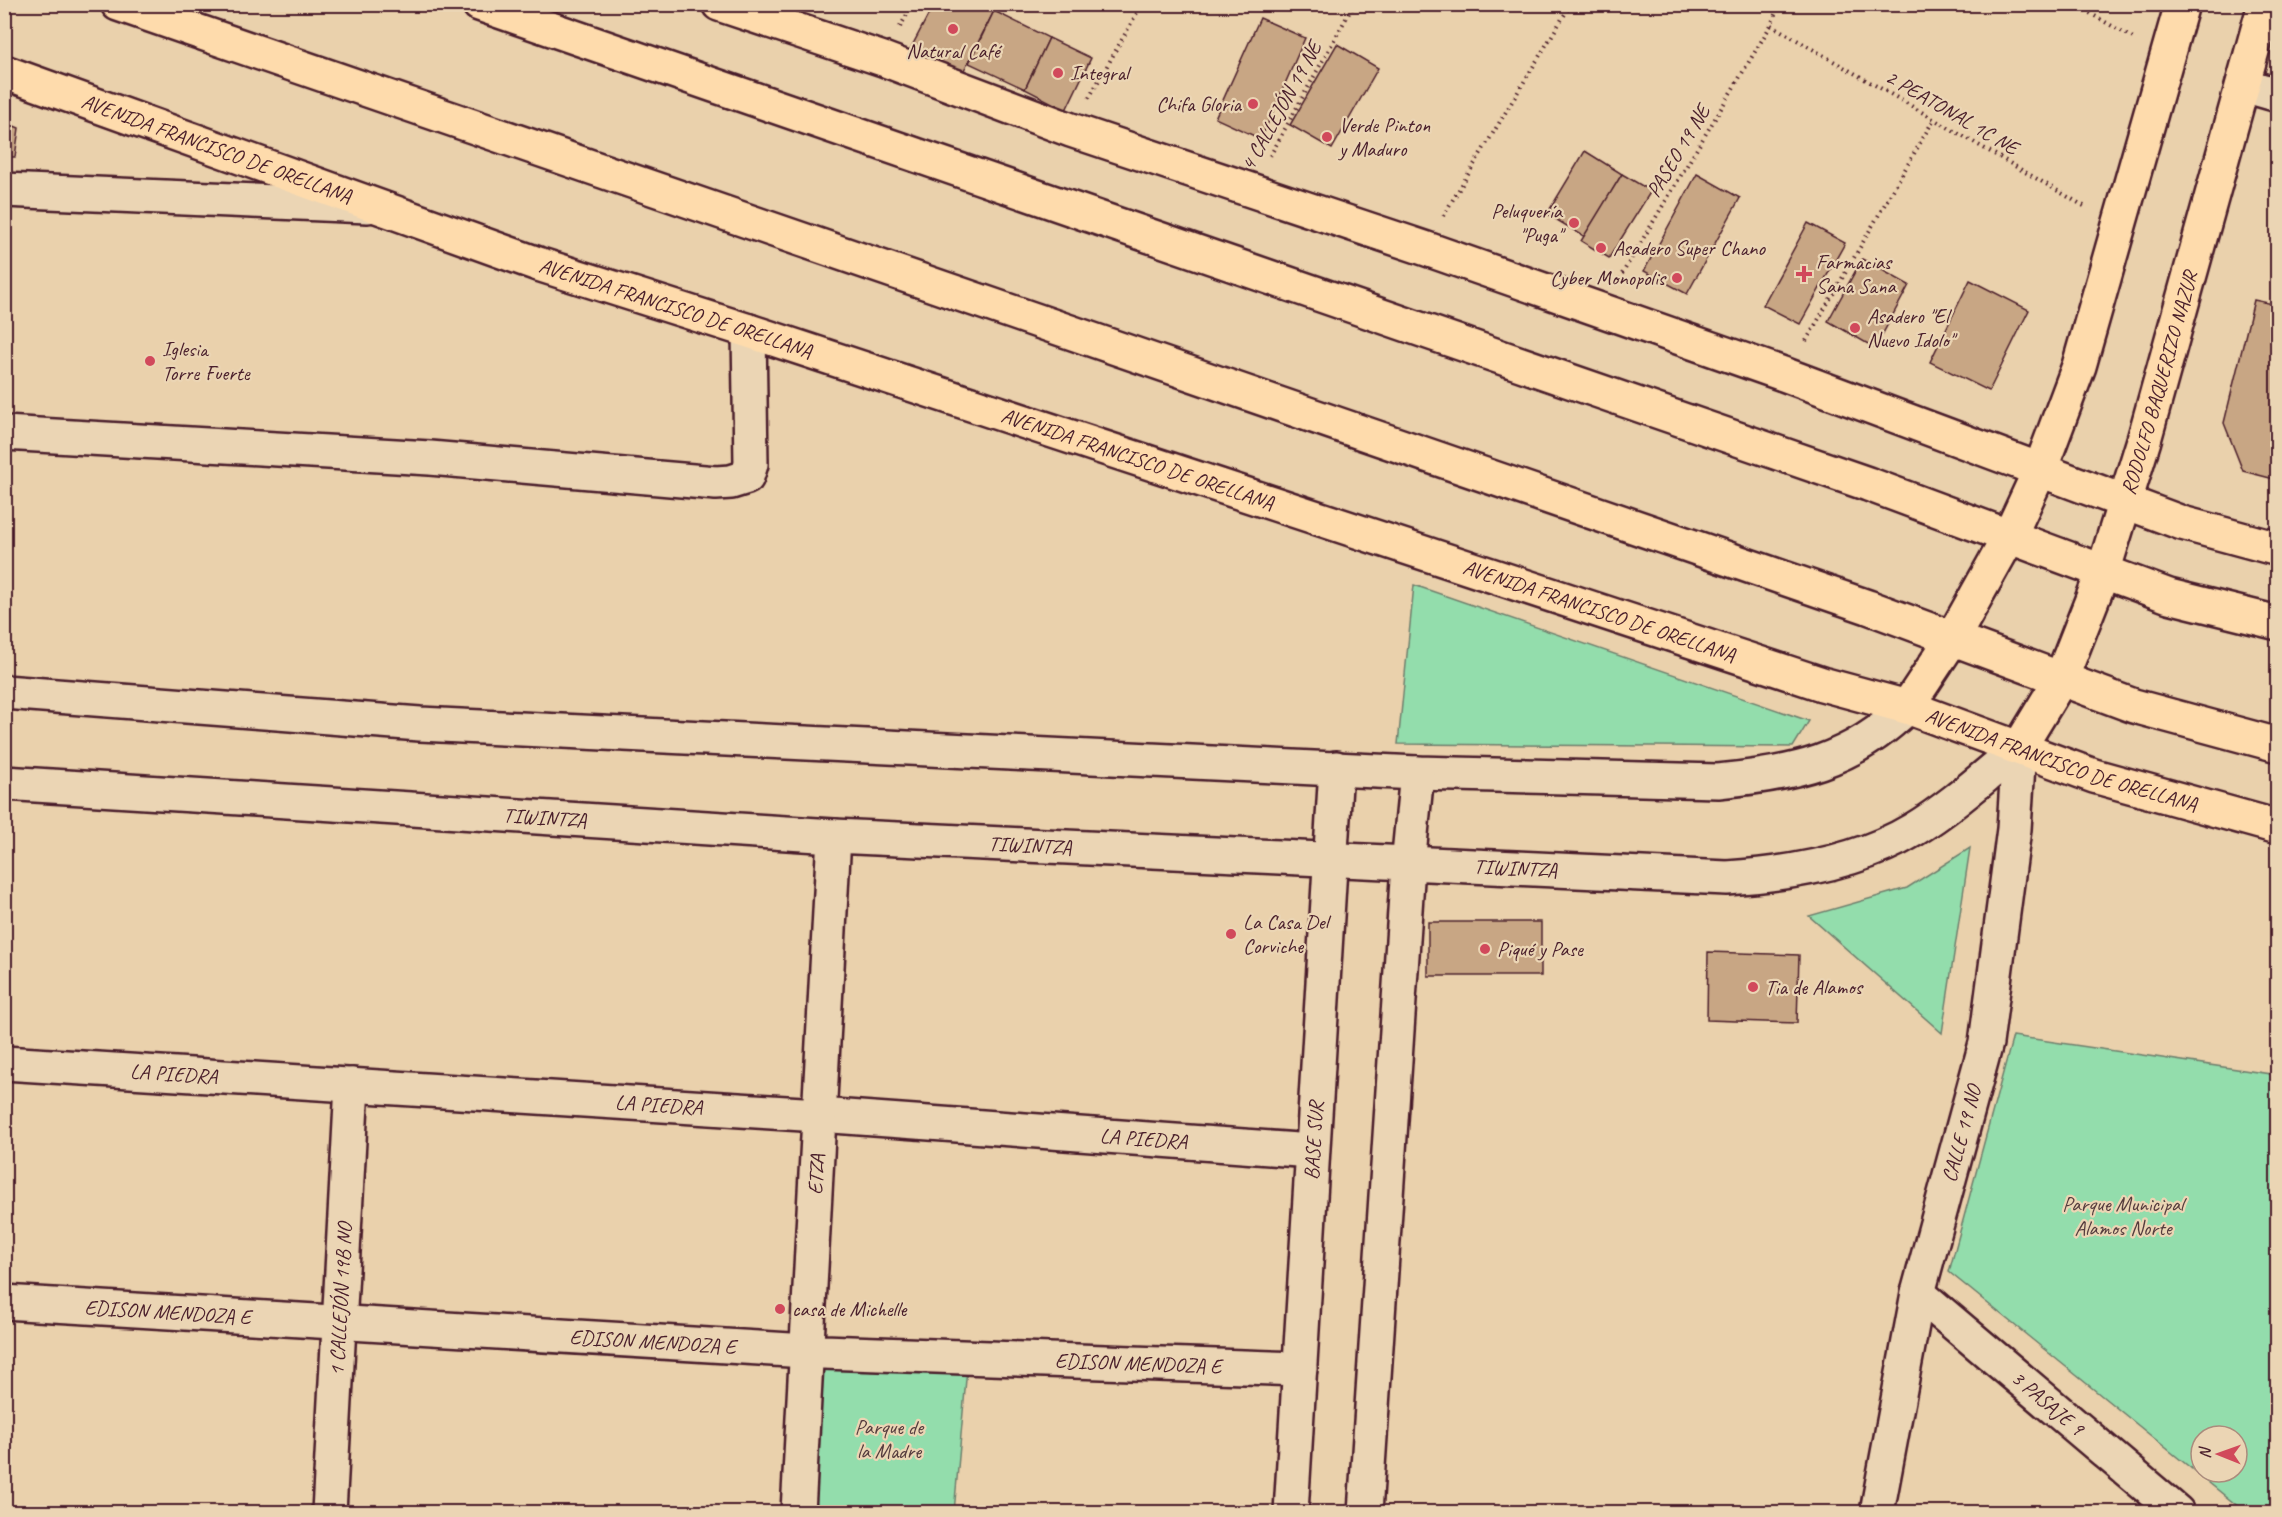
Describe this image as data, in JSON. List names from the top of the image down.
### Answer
{
  "streets": {
    "main road": ["AVENIDA FRANCISCO DE ORELLANA", "RODOLFO BAQUERIZO NAZUR"],
    "street": [
      "TIWINTZA",
      "LA PIEDRA",
      "CALLE 19 NO",
      "BASE SUR",
      "ETZA",
      "1 CALLEJÓN 19B NO",
      "EDISON MENDOZA E",
      "3 PASAJE 9"
    ],
    "path": ["4 CALLEJÓN 19 NE", "2 PEATONAL 1C NE", "PASEO 19 NE"]
  },
  "crossings": [
    ["2 PEATONAL 1C NE", "PASEO 19 NE"],
    ["AVENIDA FRANCISCO DE ORELLANA", "RODOLFO BAQUERIZO NAZUR"],
    ["AVENIDA FRANCISCO DE ORELLANA", "TIWINTZA"],
    ["AVENIDA FRANCISCO DE ORELLANA", "CALLE 19 NO"],
    ["RODOLFO BAQUERIZO NAZUR", "TIWINTZA"],
    ["RODOLFO BAQUERIZO NAZUR", "CALLE 19 NO"],
    ["TIWINTZA", "CALLE 19 NO"],
    ["TIWINTZA", "BASE SUR"],
    ["TIWINTZA", "ETZA"],
    ["LA PIEDRA", "BASE SUR"],
    ["LA PIEDRA", "ETZA"],
    ["LA PIEDRA", "1 CALLEJÓN 19B NO"],
    ["CALLE 19 NO", "3 PASAJE 9"],
    ["BASE SUR", "EDISON MENDOZA E"],
    ["ETZA", "EDISON MENDOZA E"],
    ["1 CALLEJÓN 19B NO", "EDISON MENDOZA E"]
  ],
  "parks": ["Parque Municipal Alamos Norte", "Parque de la Madre"],
  "places": {
    "other": [
      "Natural Café",
      "Integral",
      "Chifa Gloria",
      "Verde Pinton y Maduro",
      "Peluquería \"Puga\"",
      "Asadero Super Chano",
      "Cyber Monopolis",
      "Asadero \"El Nuevo Idolo\"",
      "Iglesia Torre Fuerte",
      "La Casa Del Corviche",
      "Piqué y Pase",
      "Tia de Alamos",
      "casa de Michelle"
    ],
    "health": ["Farmacias Sana Sana"]
  },
  "north": "left"
}
